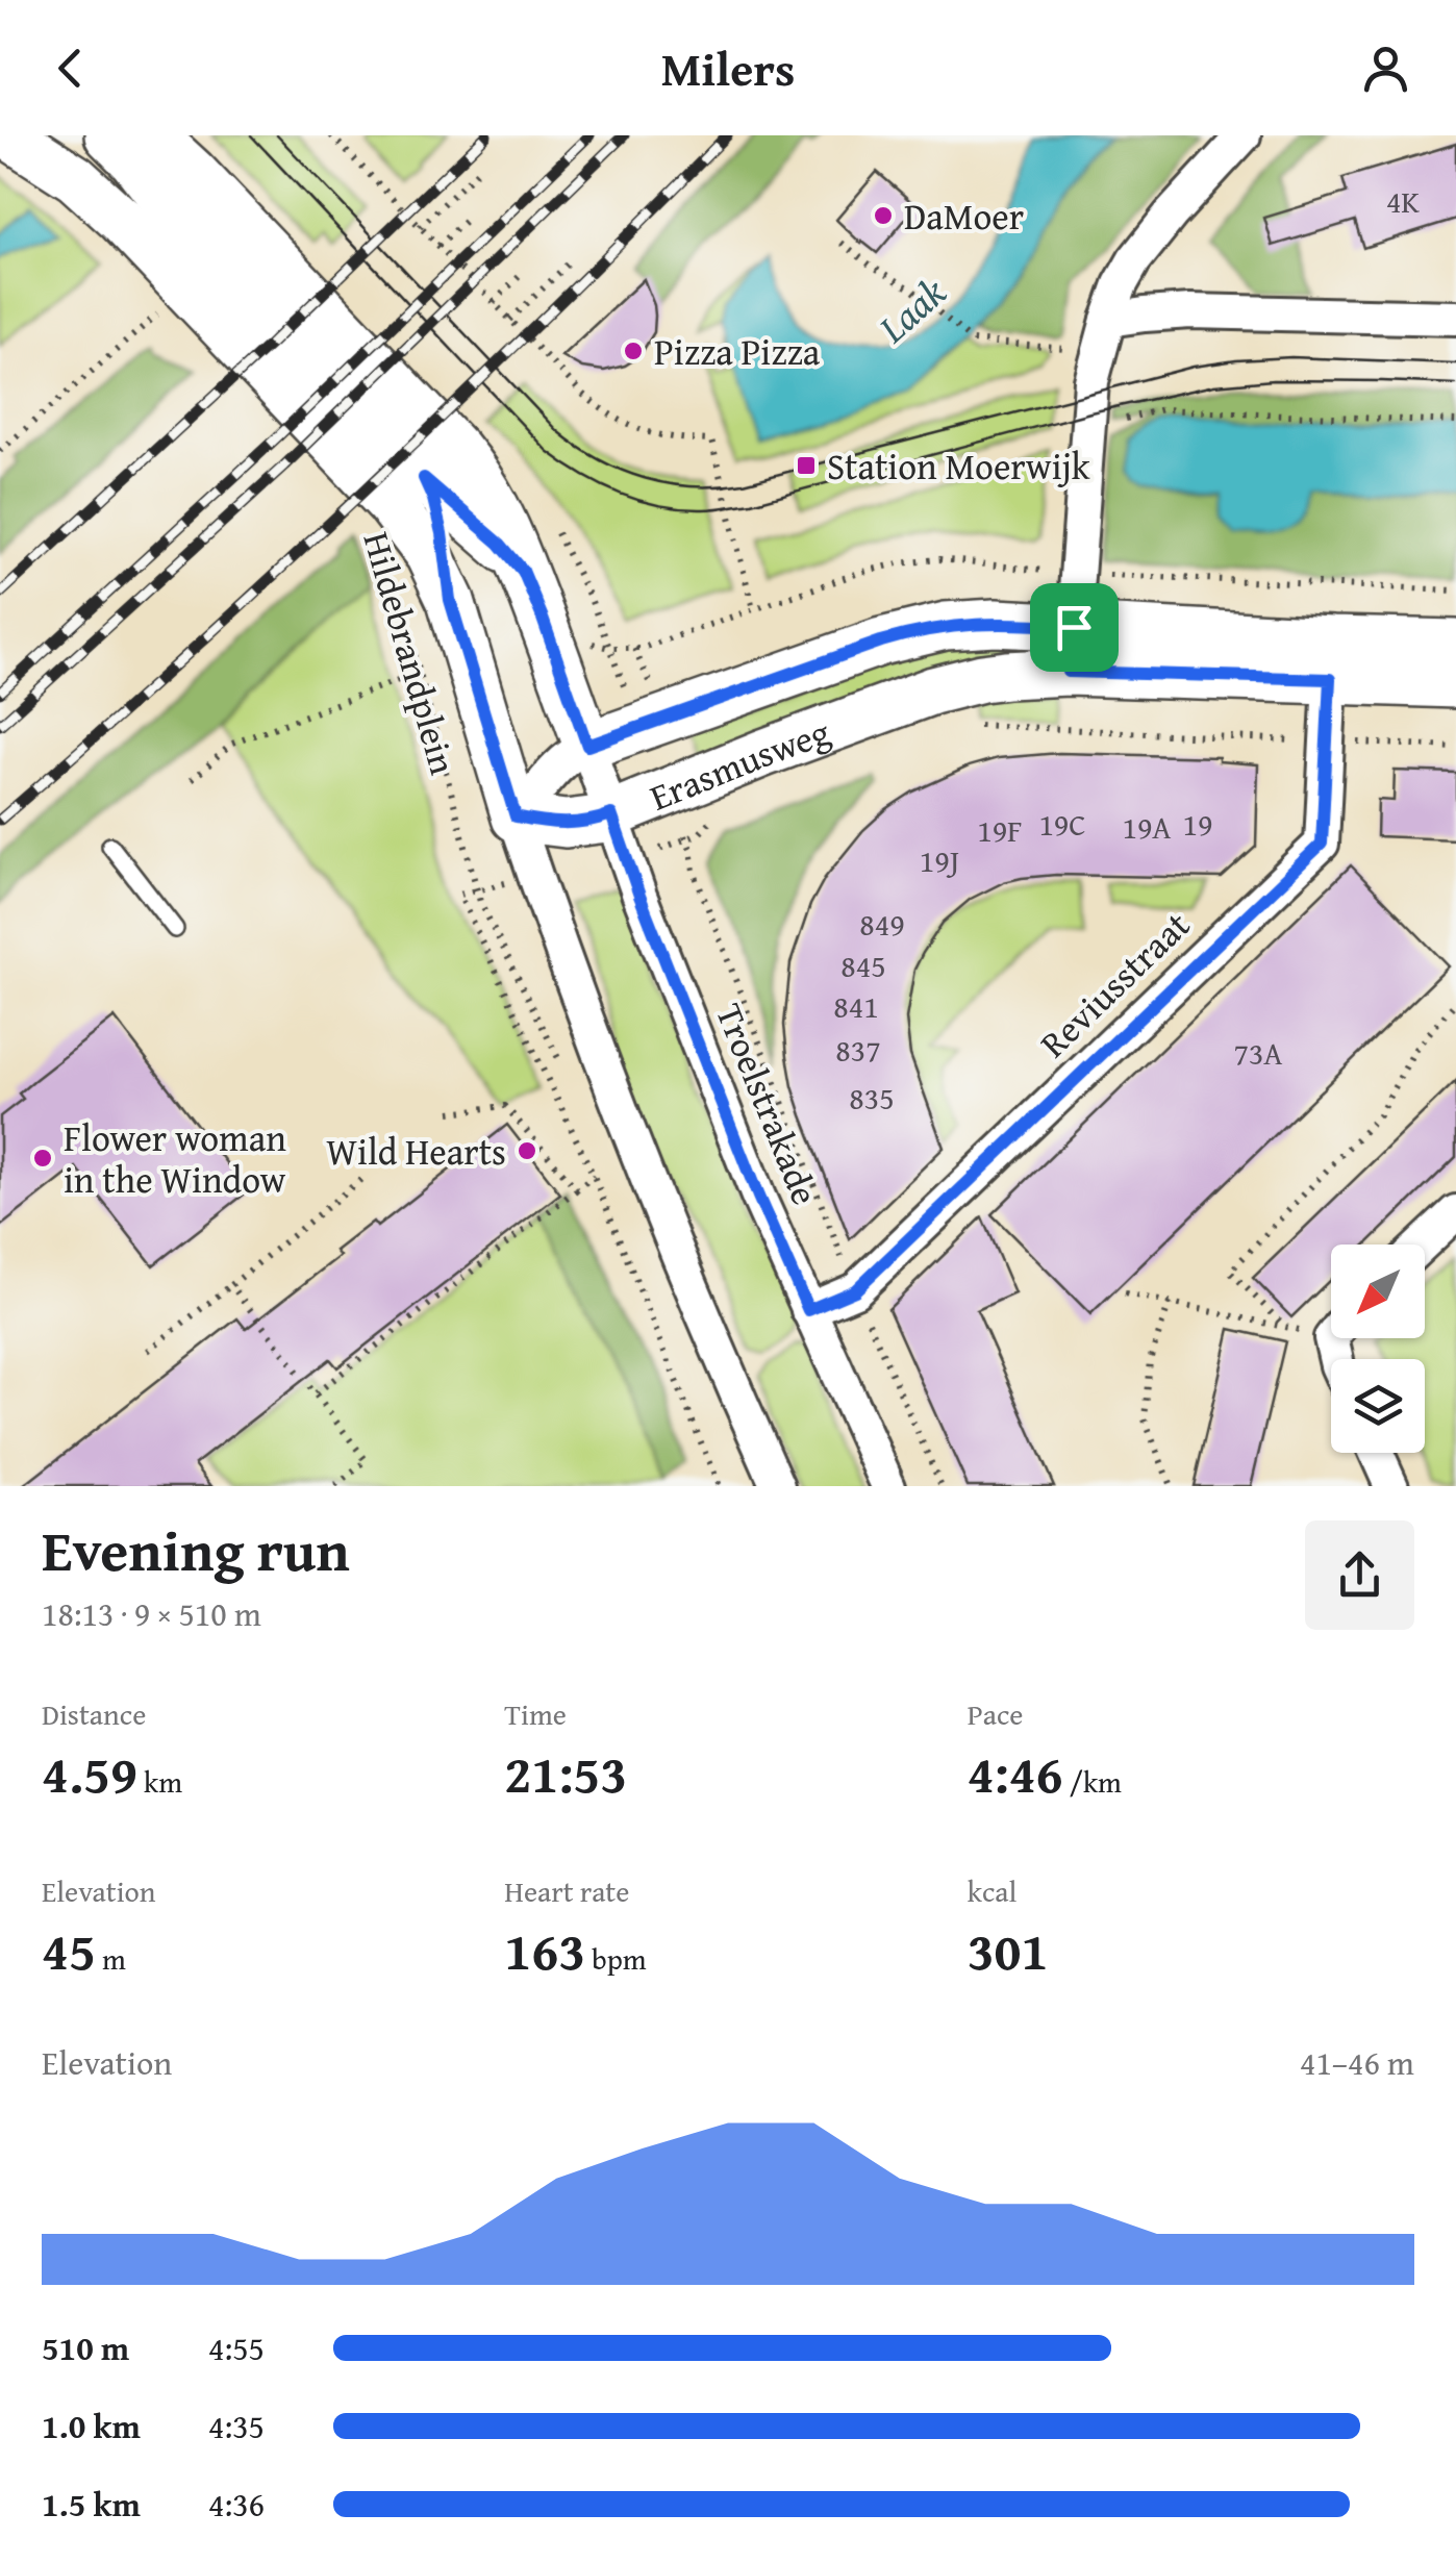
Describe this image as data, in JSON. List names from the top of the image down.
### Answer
{
  "streets": {
    "main road": ["Hildebrandplein", "Erasmusweg"],
    "street": ["Reviusstraat", "Troelstrakade"]
  },
  "crossings": [
    ["Hildebrandplein", "Erasmusweg"],
    ["Hildebrandplein", "Troelstrakade"],
    ["Erasmusweg", "Reviusstraat"],
    ["Erasmusweg", "Troelstrakade"],
    ["Reviusstraat", "Troelstrakade"]
  ],
  "water": ["Laak"],
  "places": {
    "other": [
      "DaMoer",
      "Pizza Pizza",
      "Wild Hearts",
      "Flower woman in the Window"
    ],
    "transit": ["Station Moerwijk"]
  },
  "house_numbers": [
    "4K",
    "19C",
    "19",
    "19A",
    "19F",
    "19J",
    "849",
    "845",
    "841",
    "837",
    "73A",
    "835"
  ],
  "north": "bottom left",
  "page": {
    "header": "Milers",
    "heading": ["Evening run", "18:13 · 9 × 510 m"],
    "stats": [
      ["Distance", "4.59 km"],
      ["Time", "21:53"],
      ["Pace", "4:46 /km"],
      ["Elevation", "45 m"],
      ["Heart rate", "163 bpm"],
      ["kcal", "301"]
    ],
    "chart": ["Elevation", "41–46 m"],
    "list": [
      {
        "name": "510 m",
        "note": "4:55"
      },
      {
        "name": "1.0 km",
        "note": "4:35"
      },
      {
        "name": "1.5 km",
        "note": "4:36"
      }
    ]
  }
}
